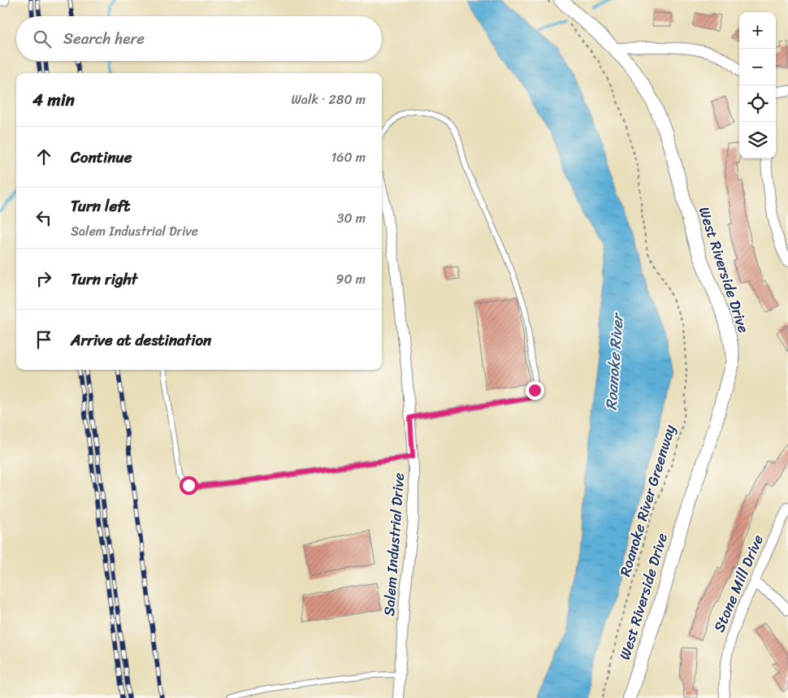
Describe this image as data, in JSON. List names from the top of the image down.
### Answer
{
  "streets": {
    "street": ["West Riverside Drive", "Salem Industrial Drive", "Stone Mill Drive"],
    "path": ["Roanoke River Greenway"]
  },
  "water": ["Roanoke River"],
  "page": {
    "map_buttons": ["+", "−"],
    "search": "Search here",
    "heading": ["4 min", "Walk · 280 m"],
    "list": [
      ["Continue", "160 m"],
      ["Turn left", "Salem Industrial Drive", "30 m"],
      ["Turn right", "90 m"],
      "Arrive at destination"
    ]
  }
}
